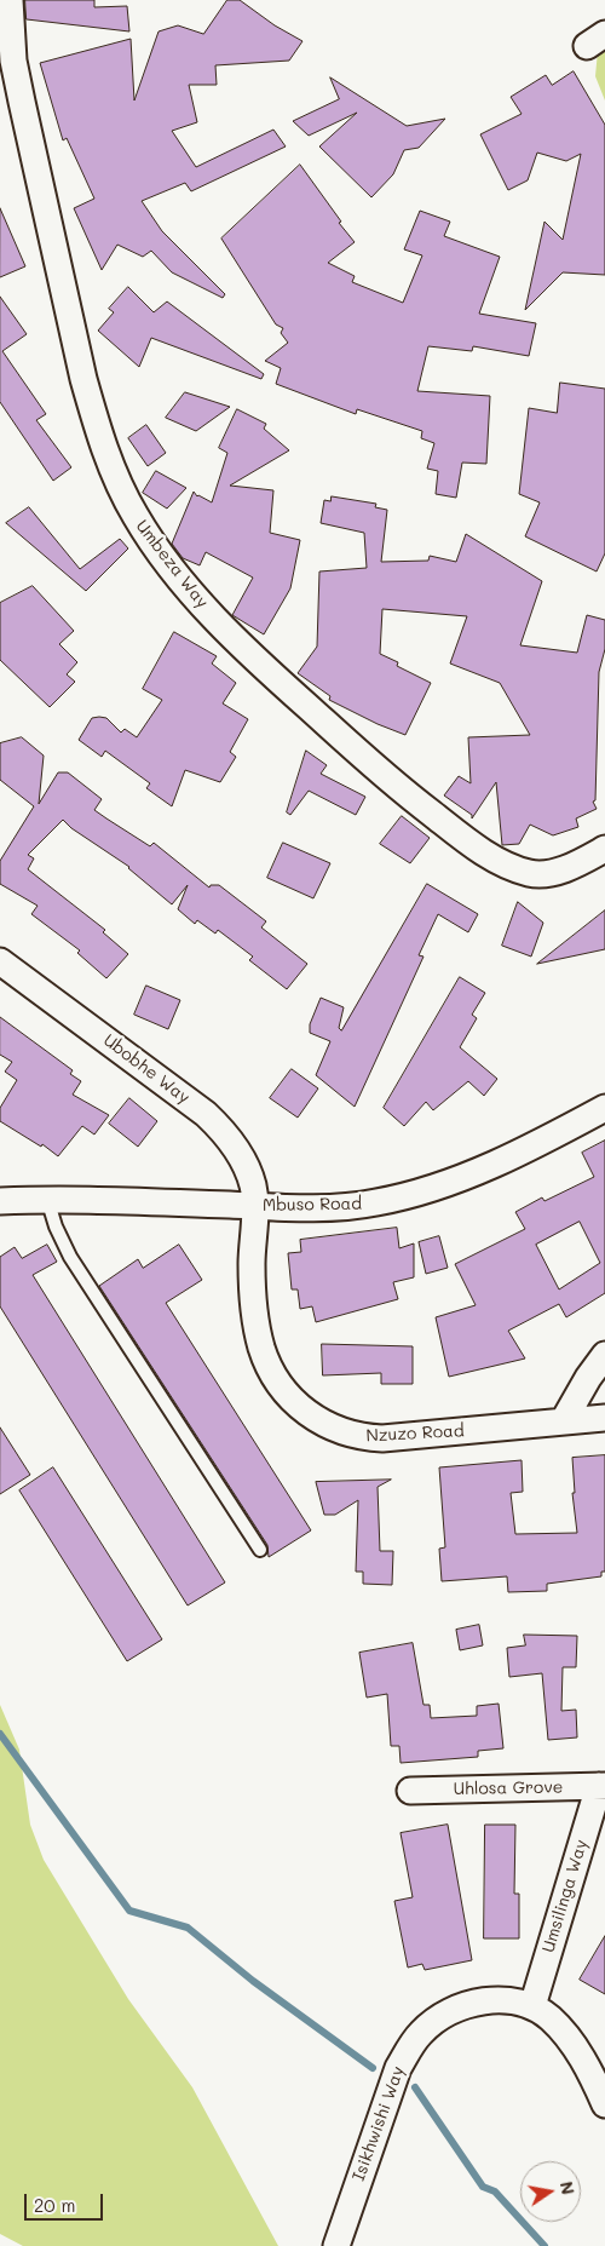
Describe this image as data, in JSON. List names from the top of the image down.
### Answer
{
  "streets": {
    "street": [
      "Umbeza Way",
      "Ubobhe Way",
      "Mbuso Road",
      "Nzuzo Road",
      "Uhlosa Grove",
      "Umsilinga Way",
      "Isikhwishi Way"
    ]
  },
  "crossings": [
    ["Ubobhe Way", "Mbuso Road"],
    ["Ubobhe Way", "Nzuzo Road"],
    ["Mbuso Road", "Nzuzo Road"],
    ["Uhlosa Grove", "Umsilinga Way"],
    ["Umsilinga Way", "Isikhwishi Way"]
  ],
  "scale_bar": "20 m",
  "north": "right"
}
